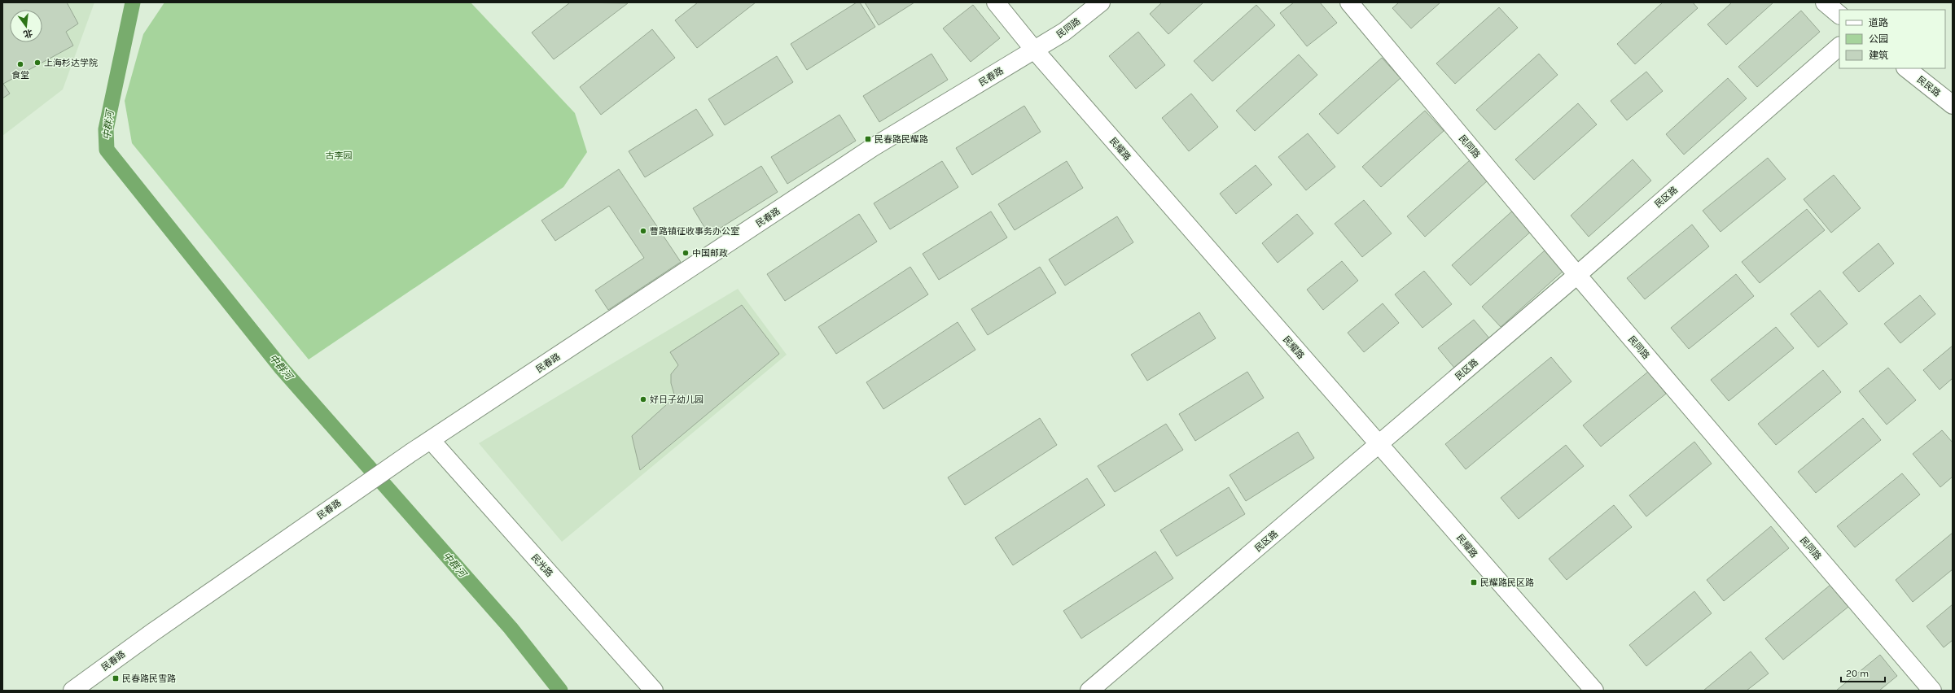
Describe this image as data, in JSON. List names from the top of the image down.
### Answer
{
  "streets": {
    "street": [
      "民同路",
      "民春路",
      "民民路",
      "民耀路",
      "民区路",
      "民光路"
    ]
  },
  "crossings": [
    ["民同路", "民春路"],
    ["民同路", "民耀路"],
    ["民同路", "民区路"],
    ["民春路", "民耀路"],
    ["民春路", "民光路"],
    ["民耀路", "民区路"]
  ],
  "water": ["中群河"],
  "parks": ["古李园"],
  "places": {
    "other": [
      "上海杉达学院",
      "食堂",
      "曹路镇征收事务办公室",
      "中国邮政",
      "好日子幼儿园"
    ],
    "transit": ["民春路民耀路", "民耀路民区路", "民春路民雪路"]
  },
  "legend": ["道路", "公园", "建筑"],
  "scale_bar": "20 m",
  "north": "bottom"
}
